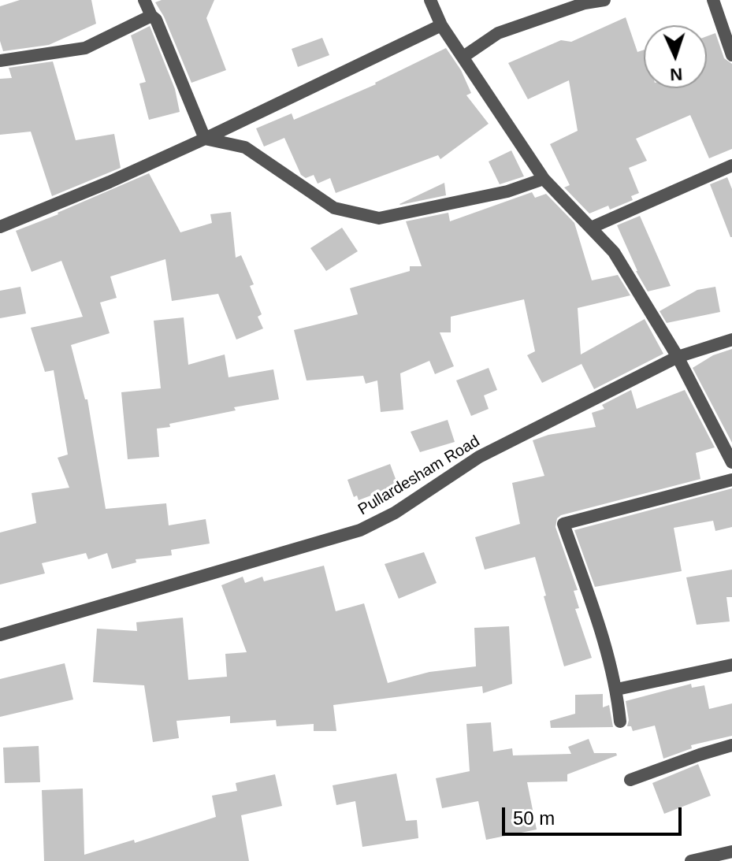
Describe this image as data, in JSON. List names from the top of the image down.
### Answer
{
  "streets": {
    "street": ["Pullardesham Road"]
  },
  "scale_bar": "50 m",
  "north": "bottom"
}
